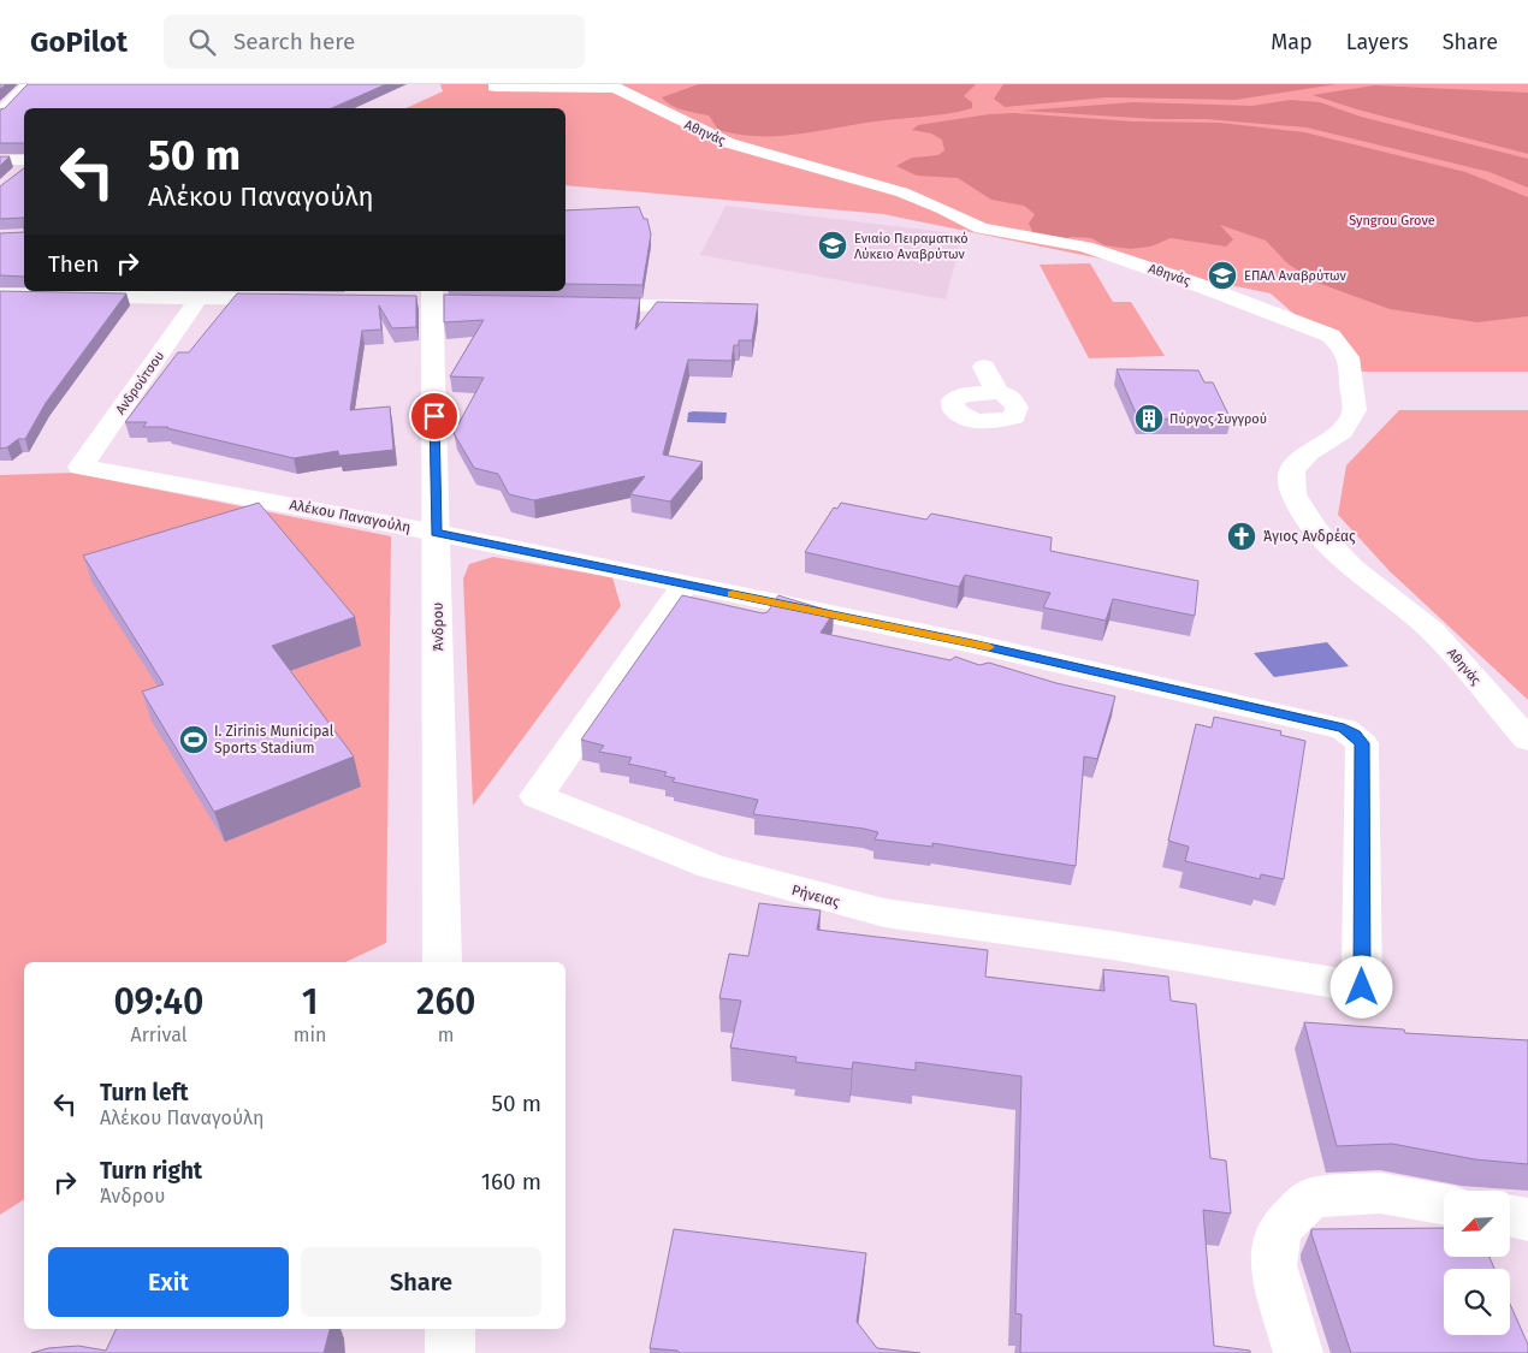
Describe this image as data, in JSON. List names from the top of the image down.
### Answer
{
  "streets": {
    "street": [
      "Αθηνάς",
      "Ανδρούτσου",
      "Αλέκου Παναγούλη",
      "Άνδρου",
      "Ρήνειας"
    ]
  },
  "crossings": [
    ["Ανδρούτσου", "Αλέκου Παναγούλη"],
    ["Αλέκου Παναγούλη", "Άνδρου"],
    ["Αλέκου Παναγούλη", "Ρήνειας"]
  ],
  "parks": ["Syngrou Grove"],
  "places": {
    "school or university": ["Ενιαίο Πειραματικό Λύκειο Αναβρύτων", "ΕΠΑΛ Αναβρύτων"],
    "building": ["Πύργος Συγγρού"],
    "church": ["Άγιος Ανδρέας"],
    "sports": ["I. Zirinis Municipal Sports Stadium"]
  },
  "north": "bottom left",
  "page": {
    "header": "GoPilot",
    "search": "Search here",
    "nav": ["Map", "Layers", "Share"],
    "turn": ["50 m", "Αλέκου Παναγούλη"],
    "then": "Then",
    "eta": [
      "09:40",
      "Arrival",
      "1",
      "min",
      "260",
      "m"
    ],
    "list": [
      {
        "name": "Turn left",
        "note": "Αλέκου Παναγούλη",
        "value": "50 m"
      },
      {
        "name": "Turn right",
        "note": "Άνδρου",
        "value": "160 m"
      }
    ],
    "buttons": ["Exit", "Share"]
  }
}
